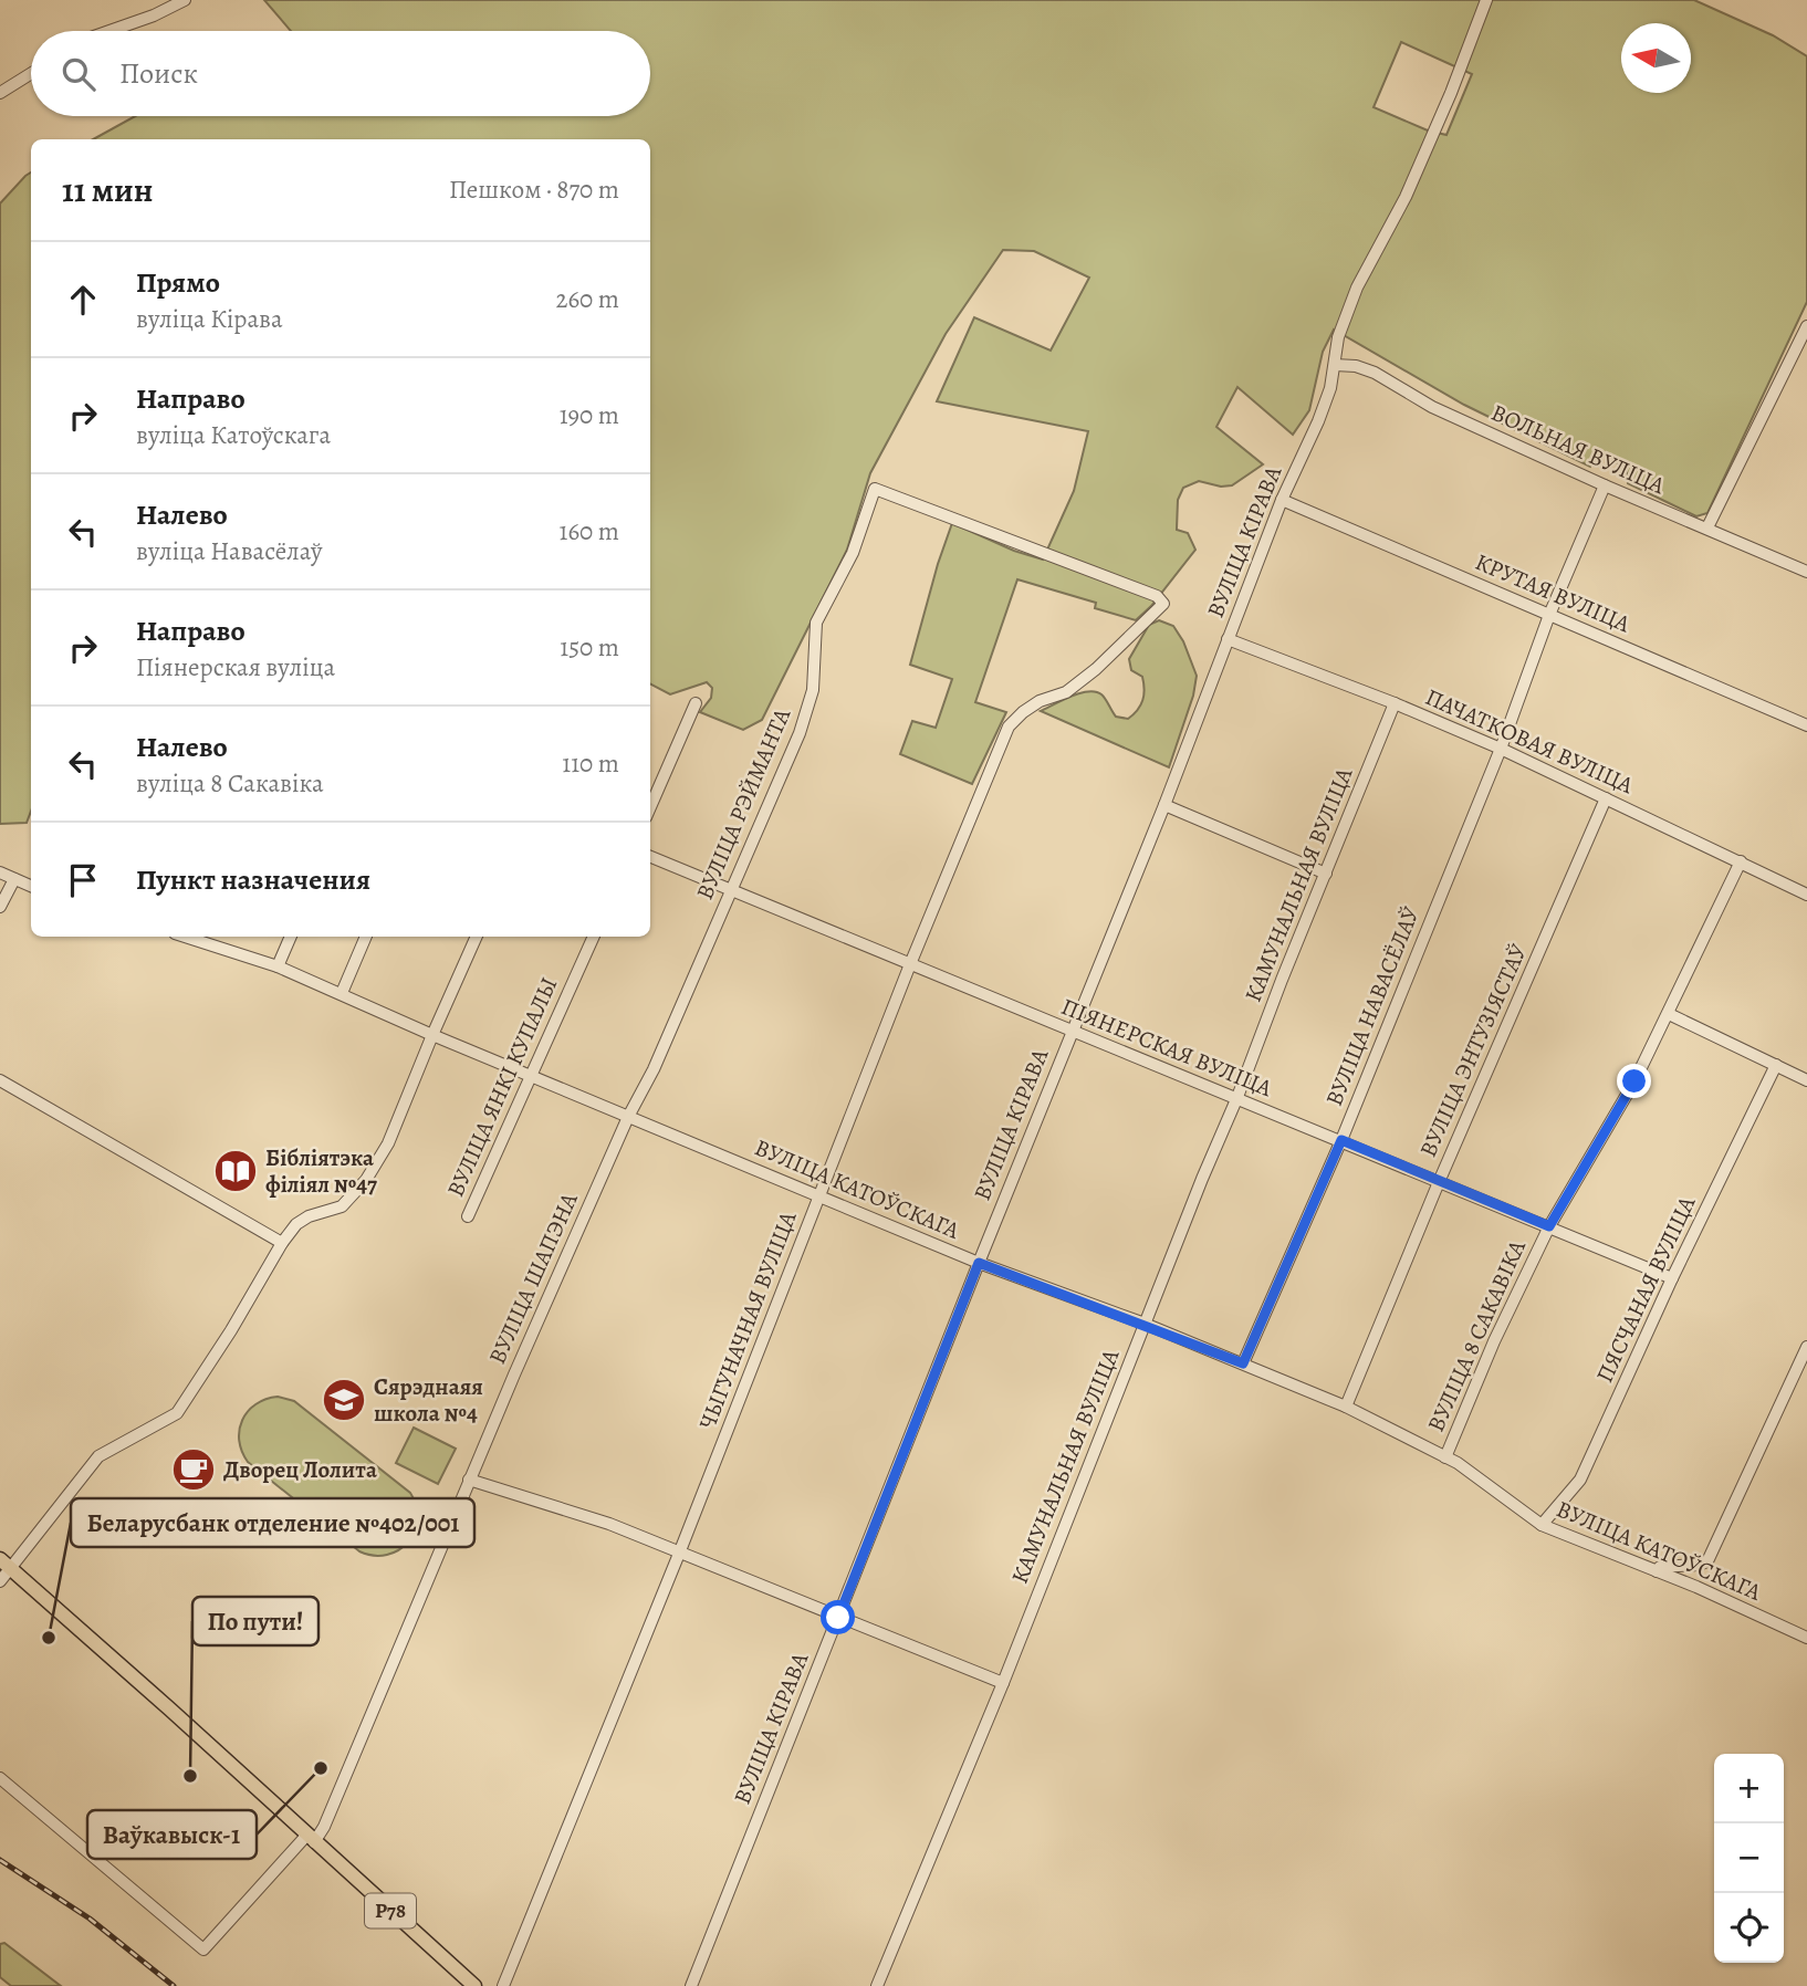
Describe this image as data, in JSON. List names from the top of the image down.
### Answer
{
  "streets": {
    "main road": ["Р78"],
    "street": [
      "ВОЛЬНАЯ ВУЛІЦА",
      "ВУЛІЦА КІРАВА",
      "КРУТАЯ ВУЛІЦА",
      "ПАЧАТКОВАЯ ВУЛІЦА",
      "ВУЛІЦА РЭЙМАНТА",
      "КАМУНАЛЬНАЯ ВУЛІЦА",
      "ВУЛІЦА НАВАСЁЛАЎ",
      "ПІЯНЕРСКАЯ ВУЛІЦА",
      "ВУЛІЦА ЭНТУЗІЯСТАЎ",
      "ВУЛІЦА ЯНКІ КУПАЛЫ",
      "ВУЛІЦА КАТОЎСКАГА",
      "ВУЛІЦА ШАПЭНА",
      "ПЯСЧАНАЯ ВУЛІЦА",
      "ЧЫГУНАЧНАЯ ВУЛІЦА",
      "ВУЛІЦА 8 САКАВІКА"
    ]
  },
  "crossings": [
    ["ВОЛЬНАЯ ВУЛІЦА", "ВУЛІЦА КІРАВА"],
    ["ВОЛЬНАЯ ВУЛІЦА", "ВУЛІЦА НАВАСЁЛАЎ"],
    ["ВУЛІЦА КІРАВА", "КРУТАЯ ВУЛІЦА"],
    ["ВУЛІЦА КІРАВА", "ПАЧАТКОВАЯ ВУЛІЦА"],
    ["ВУЛІЦА КІРАВА", "ПІЯНЕРСКАЯ ВУЛІЦА"],
    ["ВУЛІЦА КІРАВА", "ВУЛІЦА КАТОЎСКАГА"],
    ["КРУТАЯ ВУЛІЦА", "ВУЛІЦА НАВАСЁЛАЎ"],
    ["ПАЧАТКОВАЯ ВУЛІЦА", "КАМУНАЛЬНАЯ ВУЛІЦА"],
    ["ПАЧАТКОВАЯ ВУЛІЦА", "ВУЛІЦА НАВАСЁЛАЎ"],
    ["ПАЧАТКОВАЯ ВУЛІЦА", "ВУЛІЦА ЭНТУЗІЯСТАЎ"],
    ["ПАЧАТКОВАЯ ВУЛІЦА", "ВУЛІЦА 8 САКАВІКА"],
    ["ВУЛІЦА РЭЙМАНТА", "ПІЯНЕРСКАЯ ВУЛІЦА"],
    ["ВУЛІЦА РЭЙМАНТА", "ВУЛІЦА КАТОЎСКАГА"],
    ["ВУЛІЦА РЭЙМАНТА", "ВУЛІЦА ШАПЭНА"],
    ["ВУЛІЦА РЭЙМАНТА", "ЧЫГУНАЧНАЯ ВУЛІЦА"],
    ["КАМУНАЛЬНАЯ ВУЛІЦА", "ПІЯНЕРСКАЯ ВУЛІЦА"],
    ["КАМУНАЛЬНАЯ ВУЛІЦА", "ВУЛІЦА КАТОЎСКАГА"],
    ["ВУЛІЦА НАВАСЁЛАЎ", "ПІЯНЕРСКАЯ ВУЛІЦА"],
    ["ВУЛІЦА НАВАСЁЛАЎ", "ВУЛІЦА КАТОЎСКАГА"],
    ["ПІЯНЕРСКАЯ ВУЛІЦА", "ВУЛІЦА ЭНТУЗІЯСТАЎ"],
    ["ПІЯНЕРСКАЯ ВУЛІЦА", "ПЯСЧАНАЯ ВУЛІЦА"],
    ["ПІЯНЕРСКАЯ ВУЛІЦА", "ЧЫГУНАЧНАЯ ВУЛІЦА"],
    ["ПІЯНЕРСКАЯ ВУЛІЦА", "ВУЛІЦА 8 САКАВІКА"],
    ["ВУЛІЦА ЭНТУЗІЯСТАЎ", "ВУЛІЦА КАТОЎСКАГА"],
    ["ВУЛІЦА ЯНКІ КУПАЛЫ", "ВУЛІЦА КАТОЎСКАГА"],
    ["ВУЛІЦА КАТОЎСКАГА", "ВУЛІЦА ШАПЭНА"],
    ["ВУЛІЦА КАТОЎСКАГА", "ПЯСЧАНАЯ ВУЛІЦА"],
    ["ВУЛІЦА КАТОЎСКАГА", "ЧЫГУНАЧНАЯ ВУЛІЦА"],
    ["ВУЛІЦА КАТОЎСКАГА", "ВУЛІЦА 8 САКАВІКА"],
    ["ВУЛІЦА ШАПЭНА", "Р78"]
  ],
  "places": {
    "library": ["Бібліятэка філіял №47"],
    "school or university": ["Сярэднаяя школа №4"],
    "cafe": ["Дворец Лолита"],
    "other": ["Беларусбанк отделение №402/001", "Ваўкавыск-1", "По пути!"]
  },
  "north": "left",
  "page": {
    "search": "Поиск",
    "heading": ["11 мин", "Пешком · 870 m"],
    "list": [
      ["Прямо", "вуліца Кірава", "260 m"],
      ["Направо", "вуліца Катоўскага", "190 m"],
      ["Налево", "вуліца Навасёлаў", "160 m"],
      ["Направо", "Піянерская вуліца", "150 m"],
      ["Налево", "вуліца 8 Сакавіка", "110 m"],
      "Пункт назначения"
    ],
    "map_buttons": ["+", "−"]
  }
}
